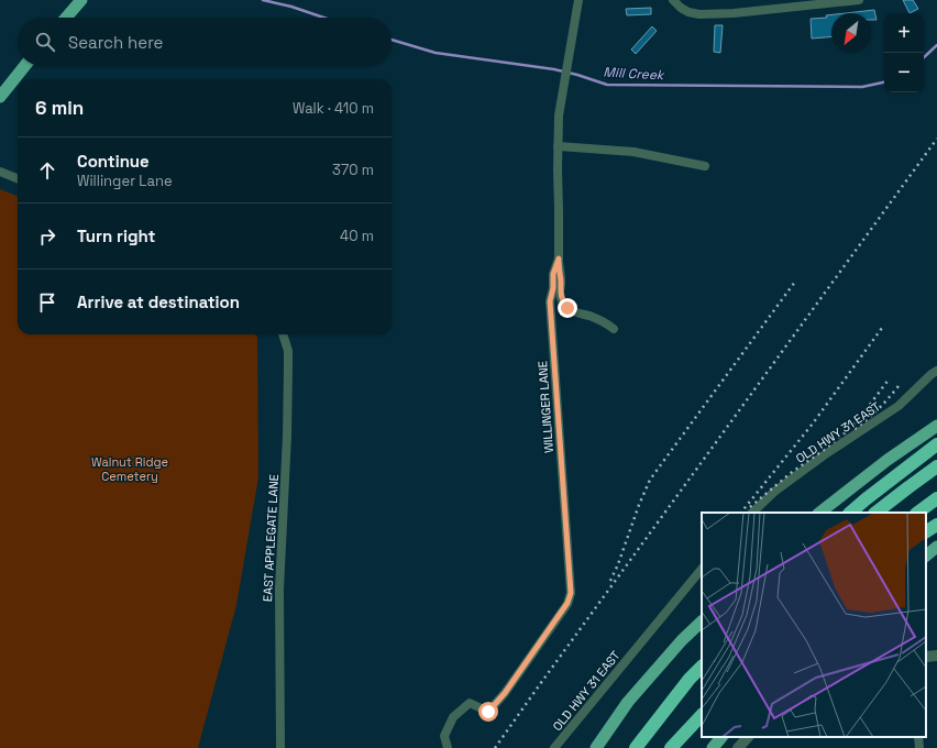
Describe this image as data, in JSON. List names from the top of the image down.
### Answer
{
  "streets": {
    "street": ["WILLINGER LANE", "OLD HWY 31 EAST", "EAST APPLEGATE LANE"]
  },
  "water": ["Mill Creek"],
  "parks": ["Walnut Ridge Cemetery"],
  "north": "bottom left",
  "page": {
    "map_buttons": ["+", "−"],
    "search": "Search here",
    "heading": ["6 min", "Walk · 410 m"],
    "list": [
      ["Continue", "Willinger Lane", "370 m"],
      ["Turn right", "40 m"],
      "Arrive at destination"
    ]
  }
}
